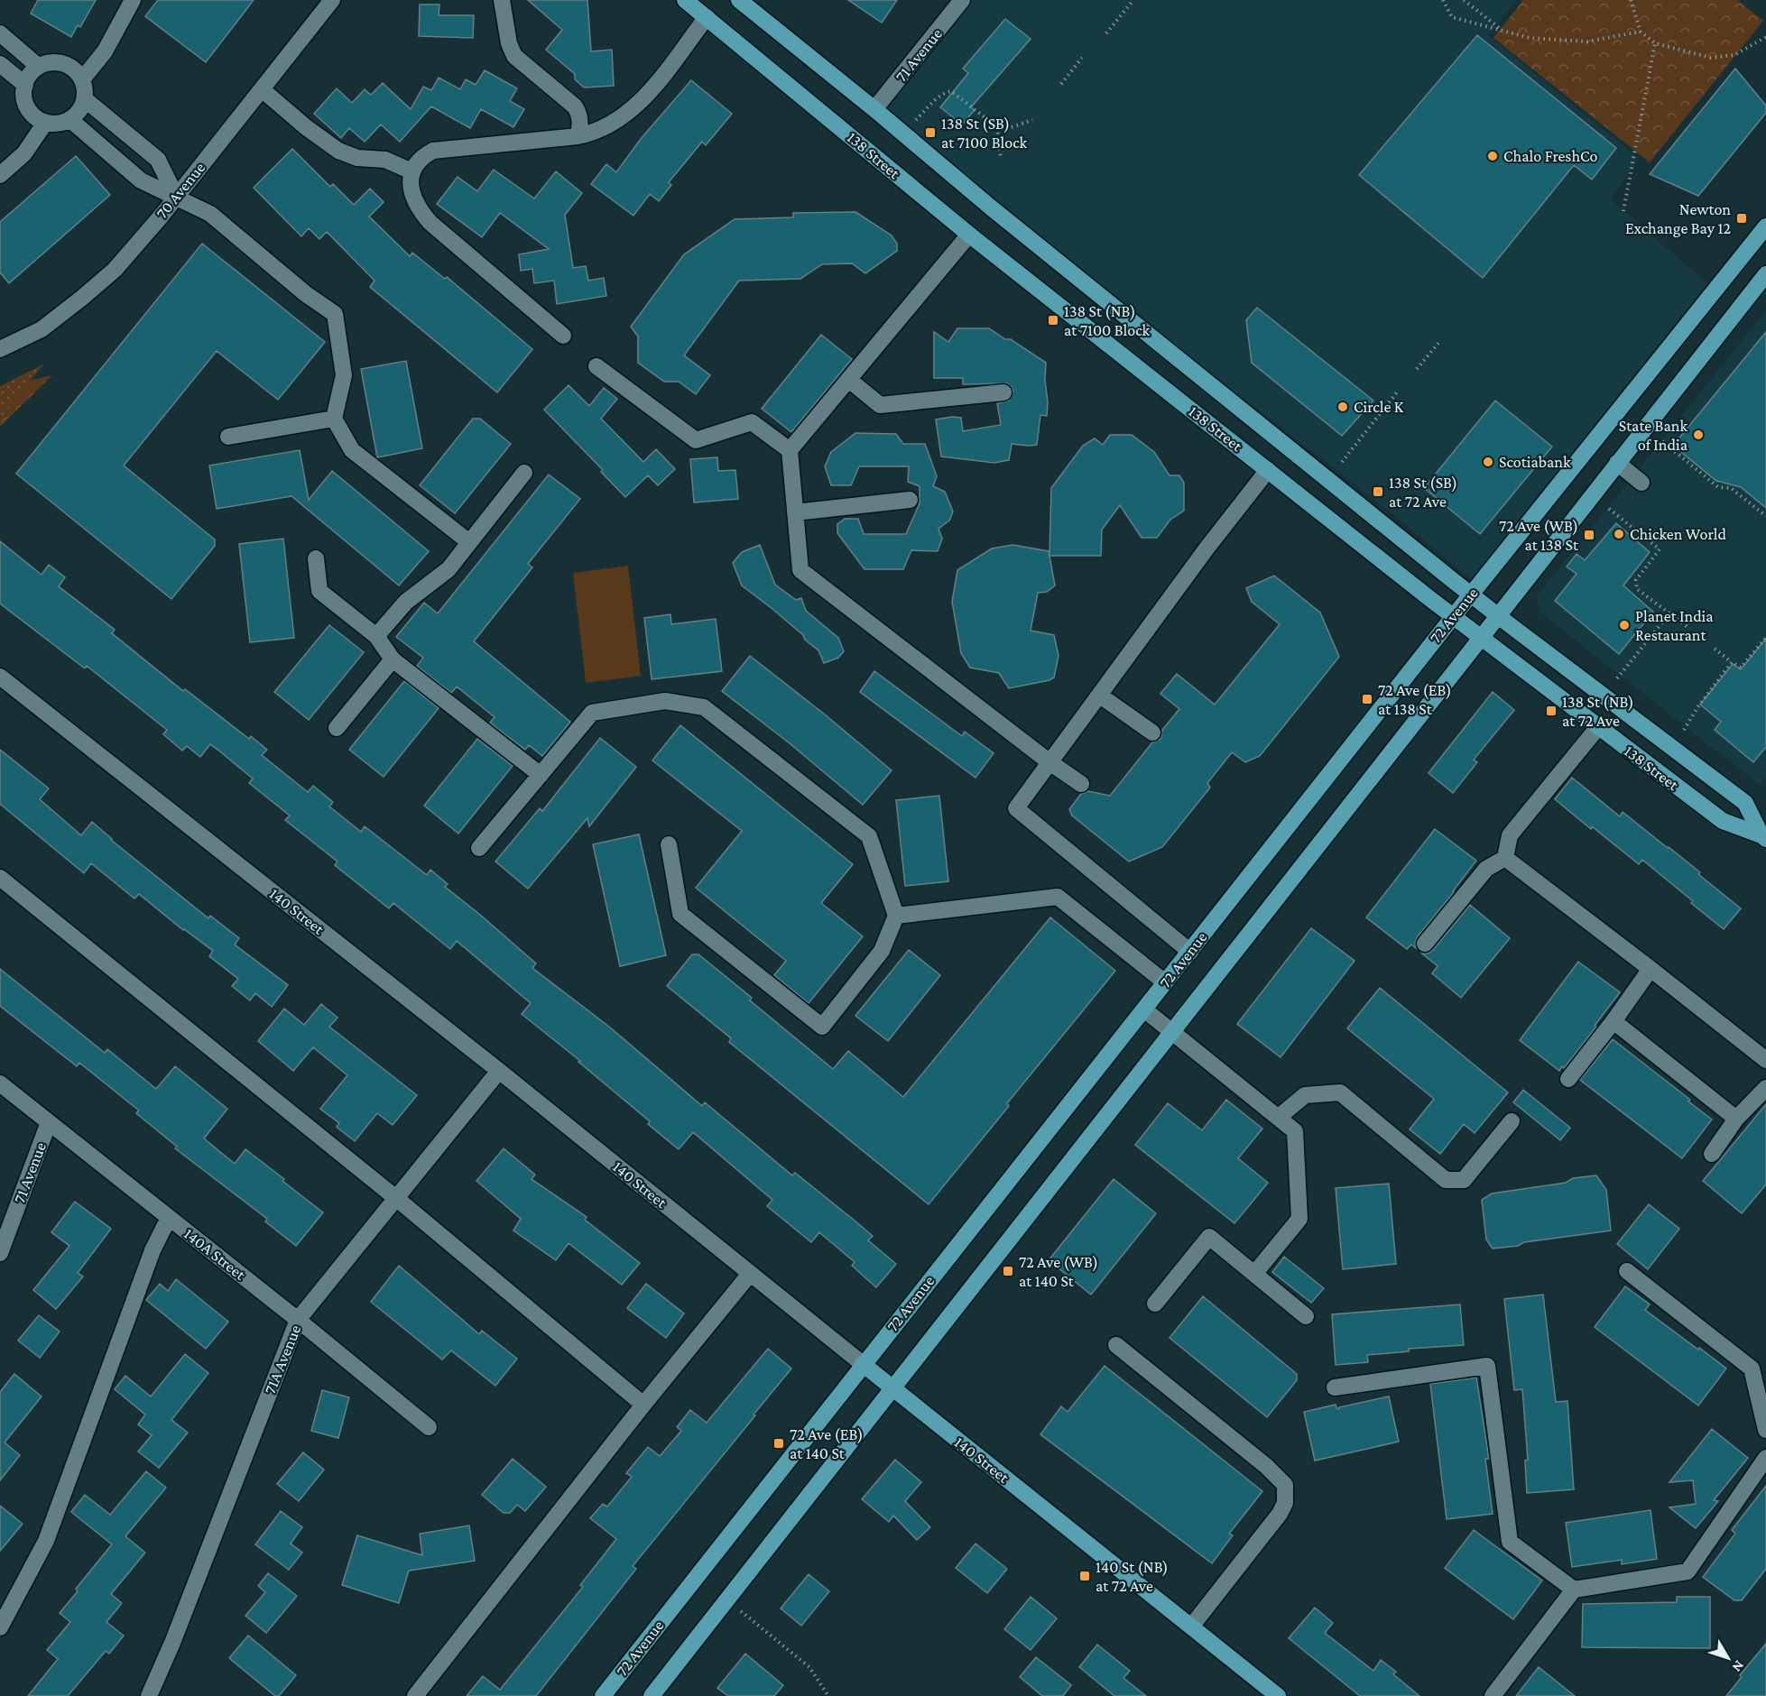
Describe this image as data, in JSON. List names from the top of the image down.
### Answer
{
  "streets": {
    "main road": ["138 Street", "72 Avenue", "140 Street"],
    "street": [
      "71 Avenue",
      "70 Avenue",
      "140A Street",
      "71A Avenue"
    ]
  },
  "crossings": [
    ["71 Avenue", "138 Street"],
    ["71 Avenue", "140A Street"],
    ["138 Street", "72 Avenue"],
    ["72 Avenue", "140 Street"],
    ["140 Street", "71A Avenue"],
    ["140A Street", "71A Avenue"]
  ],
  "places": {
    "transit": [
      "138 St (SB) at 7100 Block",
      "Newton Exchange Bay 12",
      "138 St (NB) at 7100 Block",
      "138 St (SB) at 72 Ave",
      "72 Ave (WB) at 138 St",
      "72 Ave (EB) at 138 St",
      "138 St (NB) at 72 Ave",
      "72 Ave (WB) at 140 St",
      "72 Ave (EB) at 140 St",
      "140 St (NB) at 72 Ave"
    ],
    "other": [
      "Chalo FreshCo",
      "Circle K",
      "State Bank of India",
      "Scotiabank",
      "Chicken World",
      "Planet India Restaurant"
    ]
  },
  "north": "bottom right"
}
